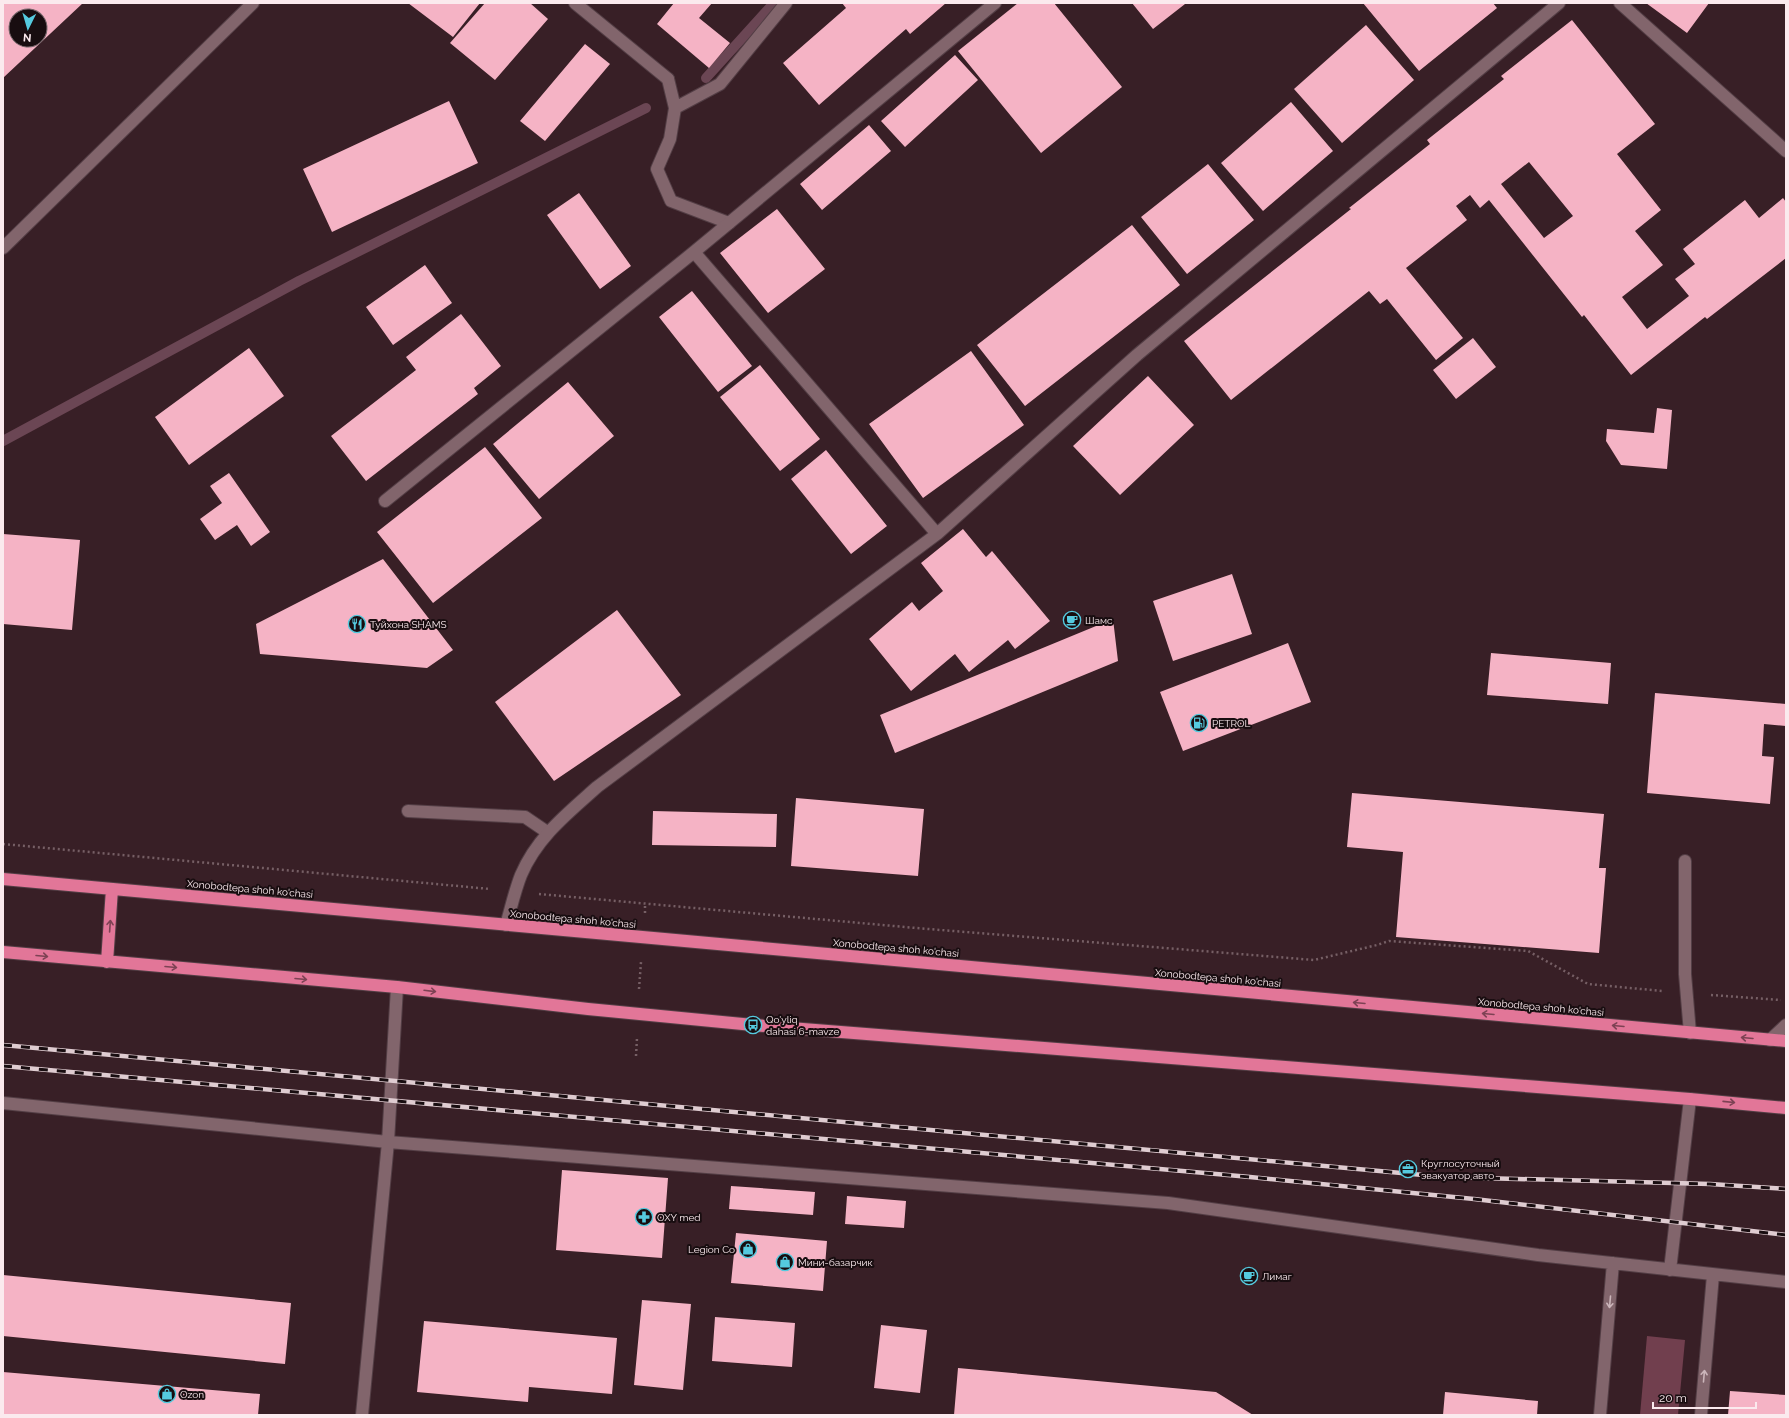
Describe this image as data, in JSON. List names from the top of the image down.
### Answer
{
  "streets": {
    "highway": ["Xonobodtepa shoh ko'chasi"]
  },
  "places": {
    "cafe": ["Шамс", "Лимаг"],
    "restaurant": ["Туйхона SHAMS"],
    "fuel station": ["PETROL"],
    "bus stop": ["Qo'yliq dahasi 6-mavze"],
    "office": ["Круглосуточный эвакуатор авто"],
    "pharmacy": ["OXY med"],
    "shop": ["Legion Co", "Мини-базарчик", "Ozon"]
  },
  "scale_bar": "20 m",
  "north": "bottom"
}
